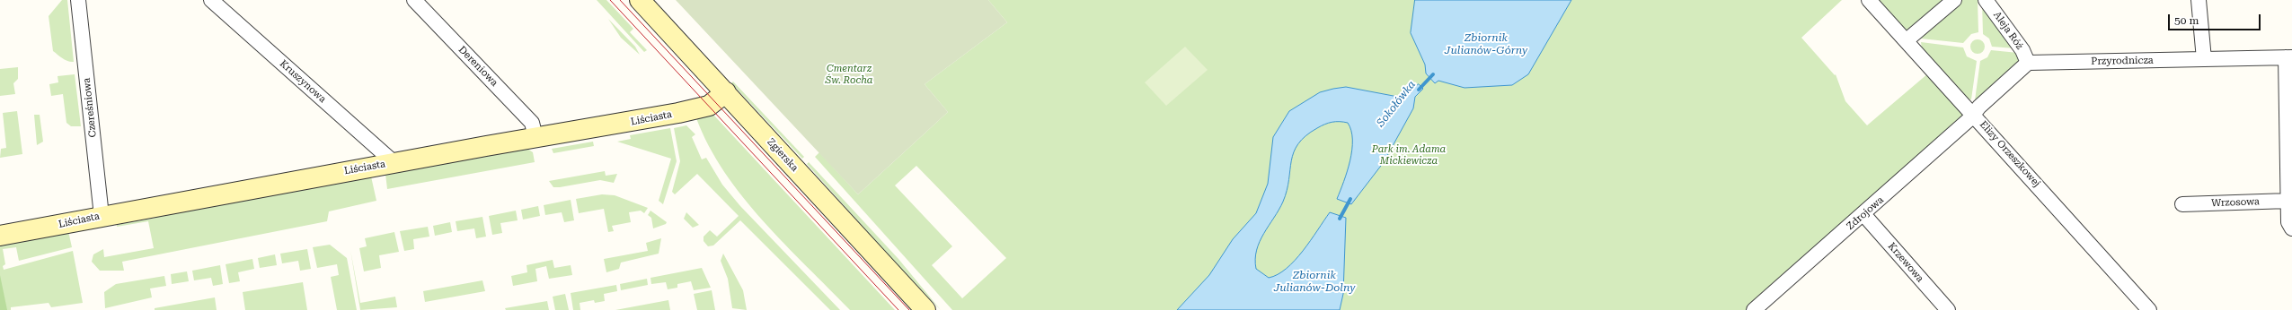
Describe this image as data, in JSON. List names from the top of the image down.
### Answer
{
  "streets": {
    "street": [
      "Aleja Róż",
      "Przyrodnicza",
      "Dereniowa",
      "Kruszynowa",
      "Czereśniowa",
      "Liściasta",
      "Elizy Orzeszkowej",
      "Zgierska",
      "Wrzosowa",
      "Zdrojowa",
      "Krzewowa"
    ]
  },
  "crossings": [
    ["Aleja Róż", "Przyrodnicza"],
    ["Dereniowa", "Liściasta"],
    ["Kruszynowa", "Liściasta"],
    ["Czereśniowa", "Liściasta"],
    ["Liściasta", "Zgierska"],
    ["Elizy Orzeszkowej", "Zdrojowa"],
    ["Zdrojowa", "Krzewowa"]
  ],
  "water": ["Zbiornik Julianów-Górny", "Sokołówka", "Zbiornik Julianów-Dolny"],
  "parks": ["Cmentarz Św. Rocha", "Park im. Adama Mickiewicza"],
  "scale_bar": "50 m"
}
